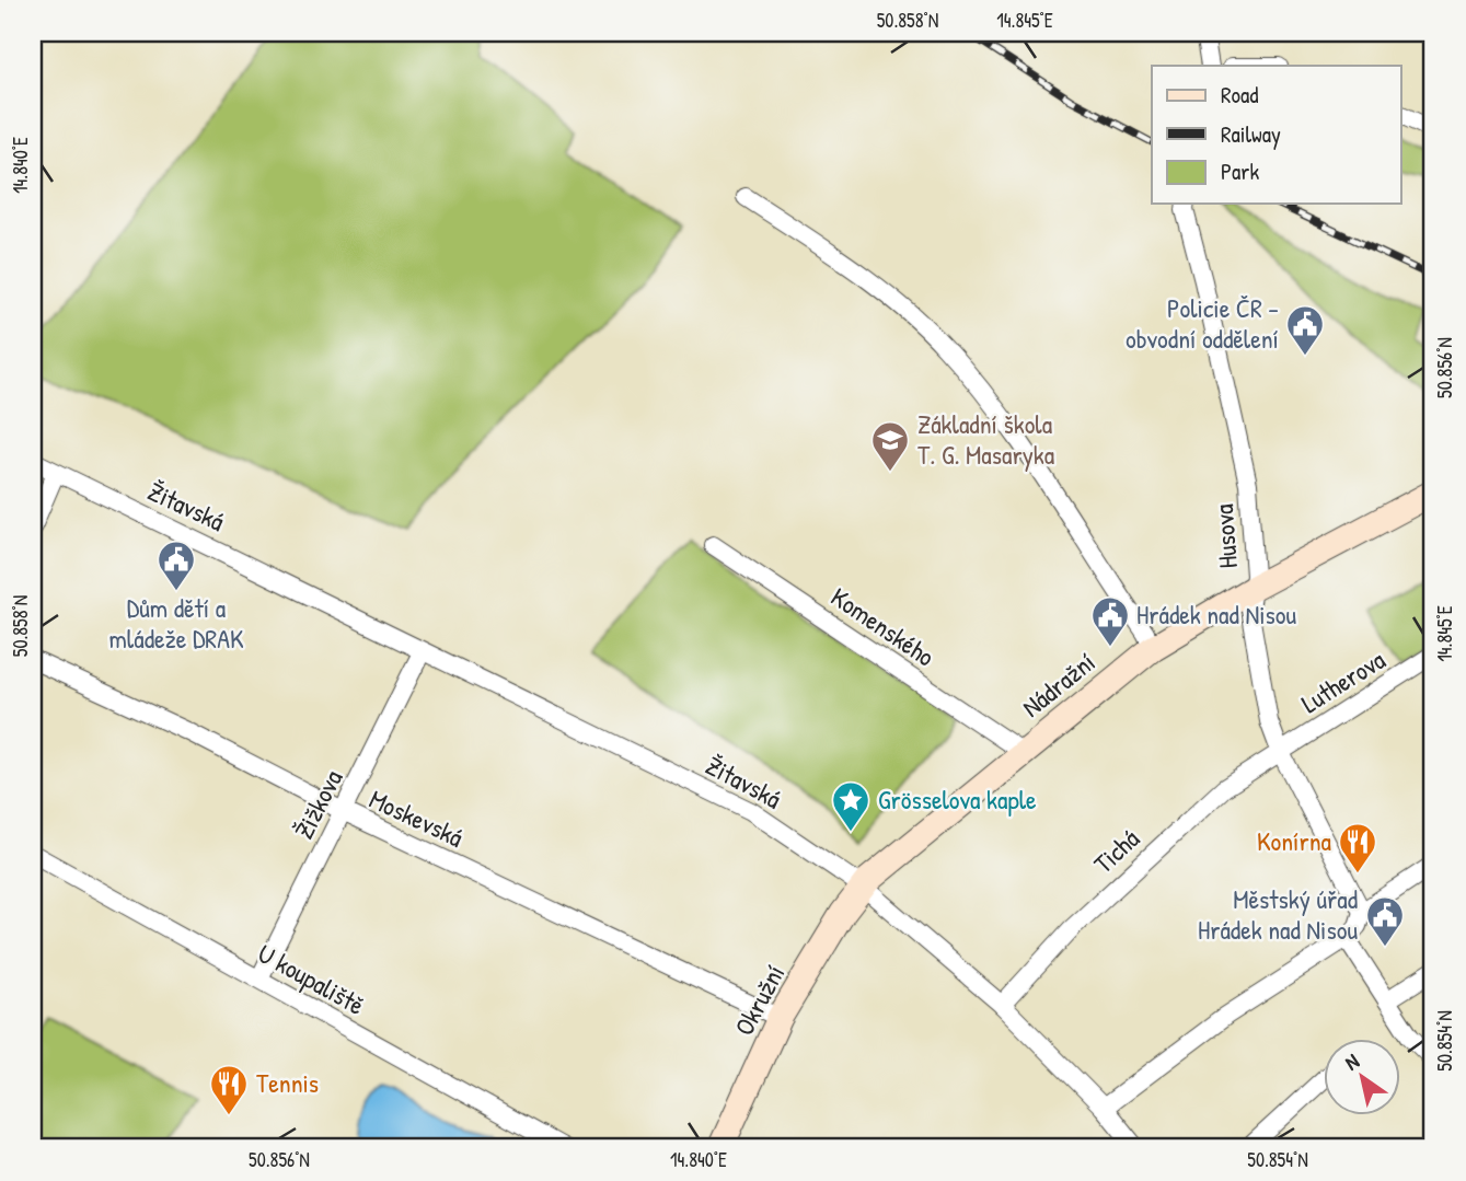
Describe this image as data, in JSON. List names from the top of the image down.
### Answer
{
  "streets": {
    "street": [
      "Žitavská",
      "Husova",
      "Komenského",
      "Lutherova",
      "Nádražní",
      "Žižkova",
      "Moskevská",
      "Tichá",
      "U koupaliště",
      "Okružní"
    ]
  },
  "crossings": [
    ["Žitavská", "Nádražní"],
    ["Žitavská", "Žižkova"],
    ["Žitavská", "Tichá"],
    ["Žitavská", "Okružní"],
    ["Husova", "Lutherova"],
    ["Husova", "Nádražní"],
    ["Husova", "Tichá"],
    ["Komenského", "Nádražní"],
    ["Lutherova", "Tichá"],
    ["Nádražní", "Okružní"],
    ["Žižkova", "Moskevská"],
    ["Žižkova", "U koupaliště"],
    ["Moskevská", "Okružní"]
  ],
  "places": {
    "public building": [
      "Policie ČR - obvodní oddělení",
      "Dům dětí a mládeže DRAK",
      "Hrádek nad Nisou",
      "Městský úřad Hrádek nad Nisou"
    ],
    "school or university": ["Základní škola T. G. Masaryka"],
    "place": ["Grösselova kaple"],
    "restaurant": ["Konírna", "Tennis"]
  },
  "legend": ["Road", "Railway", "Park"],
  "north": "top left",
  "coordinates": [
    "50.858°N",
    "14.845°E",
    "14.840°E",
    "50.856°N",
    "50.854°N"
  ]
}
